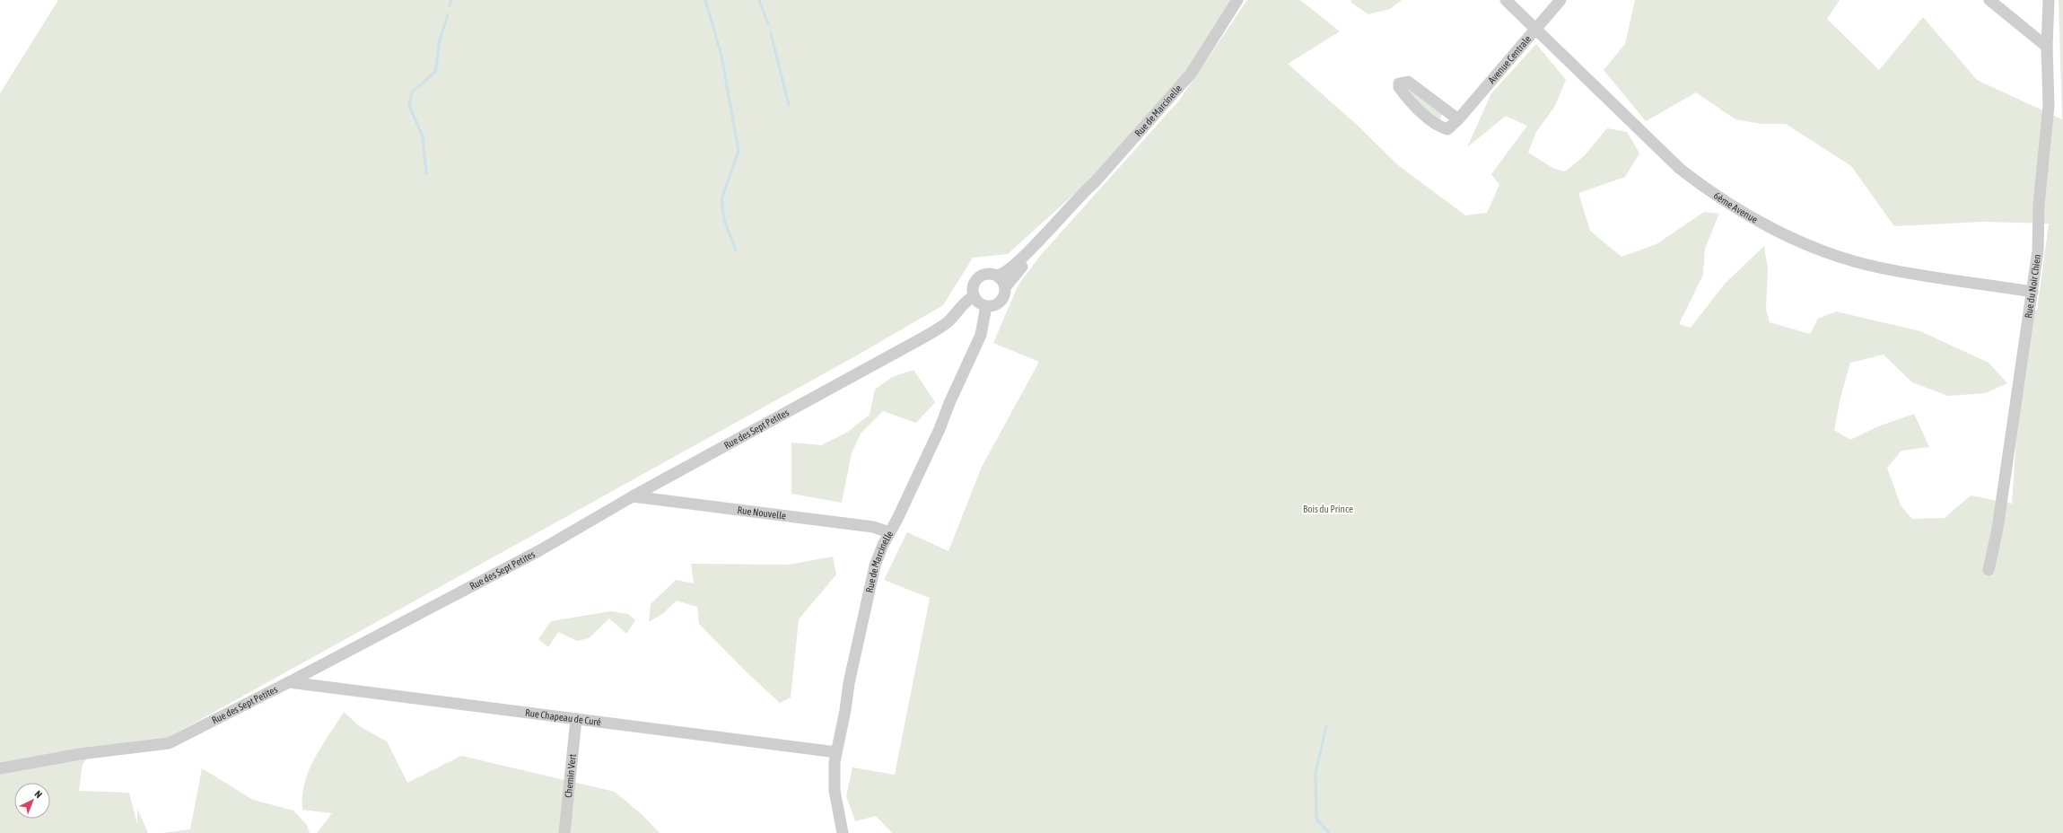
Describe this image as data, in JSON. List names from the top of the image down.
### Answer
{
  "streets": {
    "street": [
      "Avenue Centrale",
      "Rue de Marcinelle",
      "6ème Avenue",
      "Rue du Noir Chien",
      "Rue des Sept Petites",
      "Rue Nouvelle",
      "Rue Chapeau de Curé",
      "Chemin Vert"
    ]
  },
  "crossings": [
    ["Avenue Centrale", "6ème Avenue"],
    ["Rue de Marcinelle", "Rue des Sept Petites"],
    ["Rue de Marcinelle", "Rue Nouvelle"],
    ["Rue de Marcinelle", "Rue Chapeau de Curé"],
    ["6ème Avenue", "Rue du Noir Chien"],
    ["Rue des Sept Petites", "Rue Nouvelle"],
    ["Rue des Sept Petites", "Rue Chapeau de Curé"],
    ["Rue Chapeau de Curé", "Chemin Vert"]
  ],
  "parks": ["Bois du Prince"],
  "north": "top right"
}
